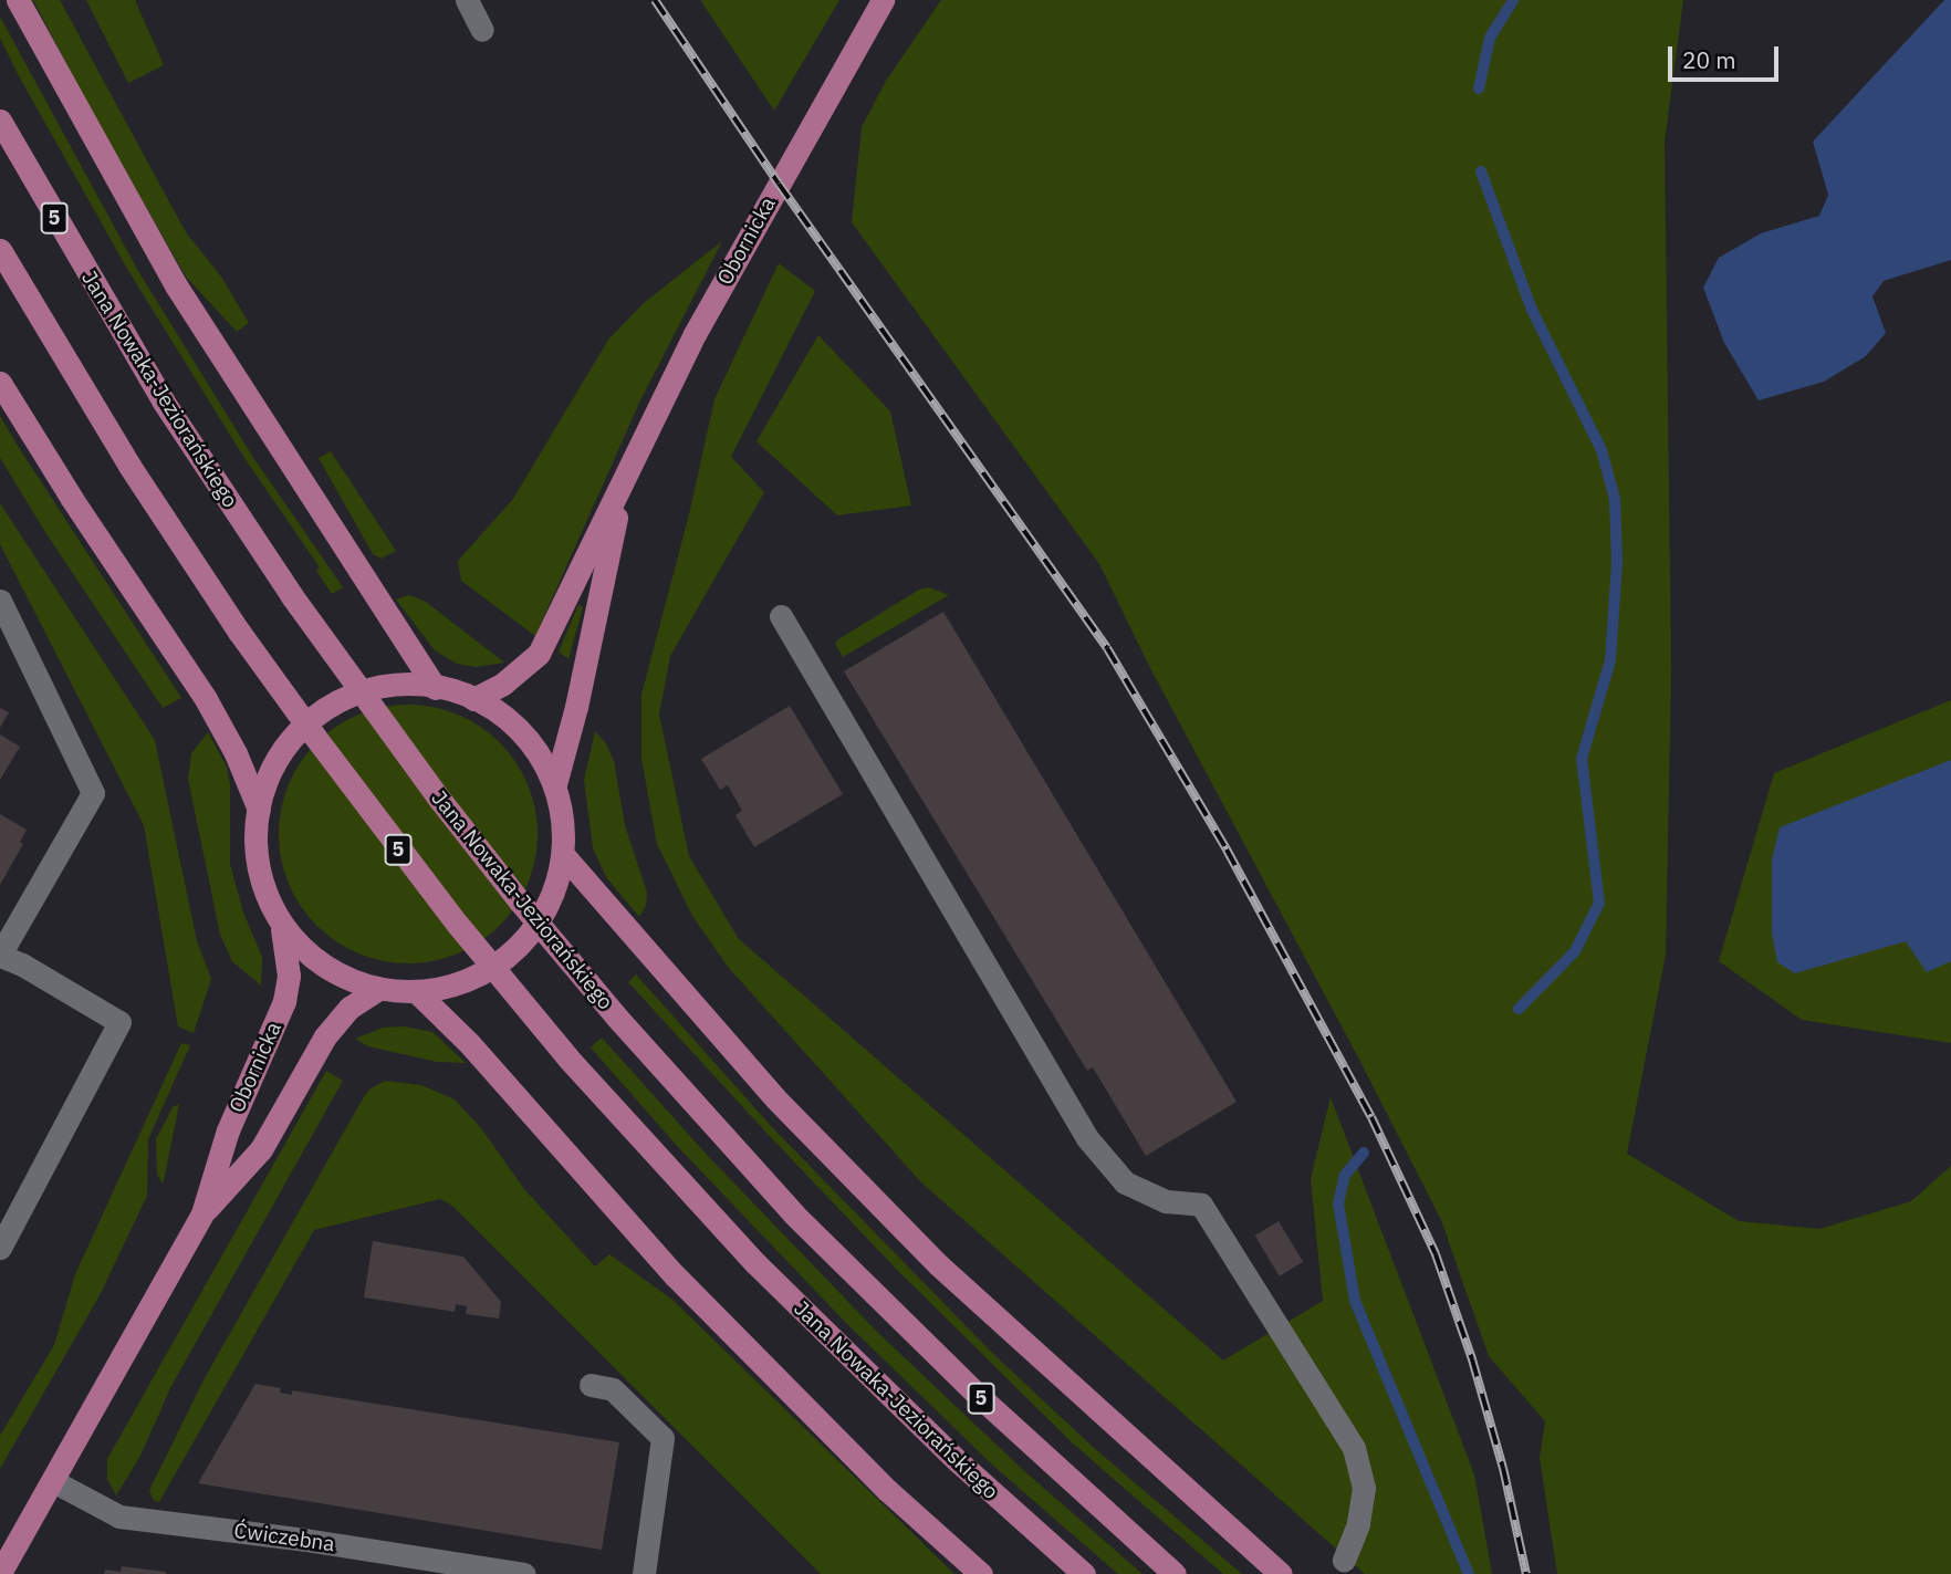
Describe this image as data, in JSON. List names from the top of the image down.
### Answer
{
  "streets": {
    "main road": ["5", "Obornicka", "Jana Nowaka-Jeziorańskiego"],
    "street": ["Ćwiczebna"]
  },
  "crossings": [
    ["Obornicka", "Ćwiczebna"]
  ],
  "scale_bar": "20 m"
}
